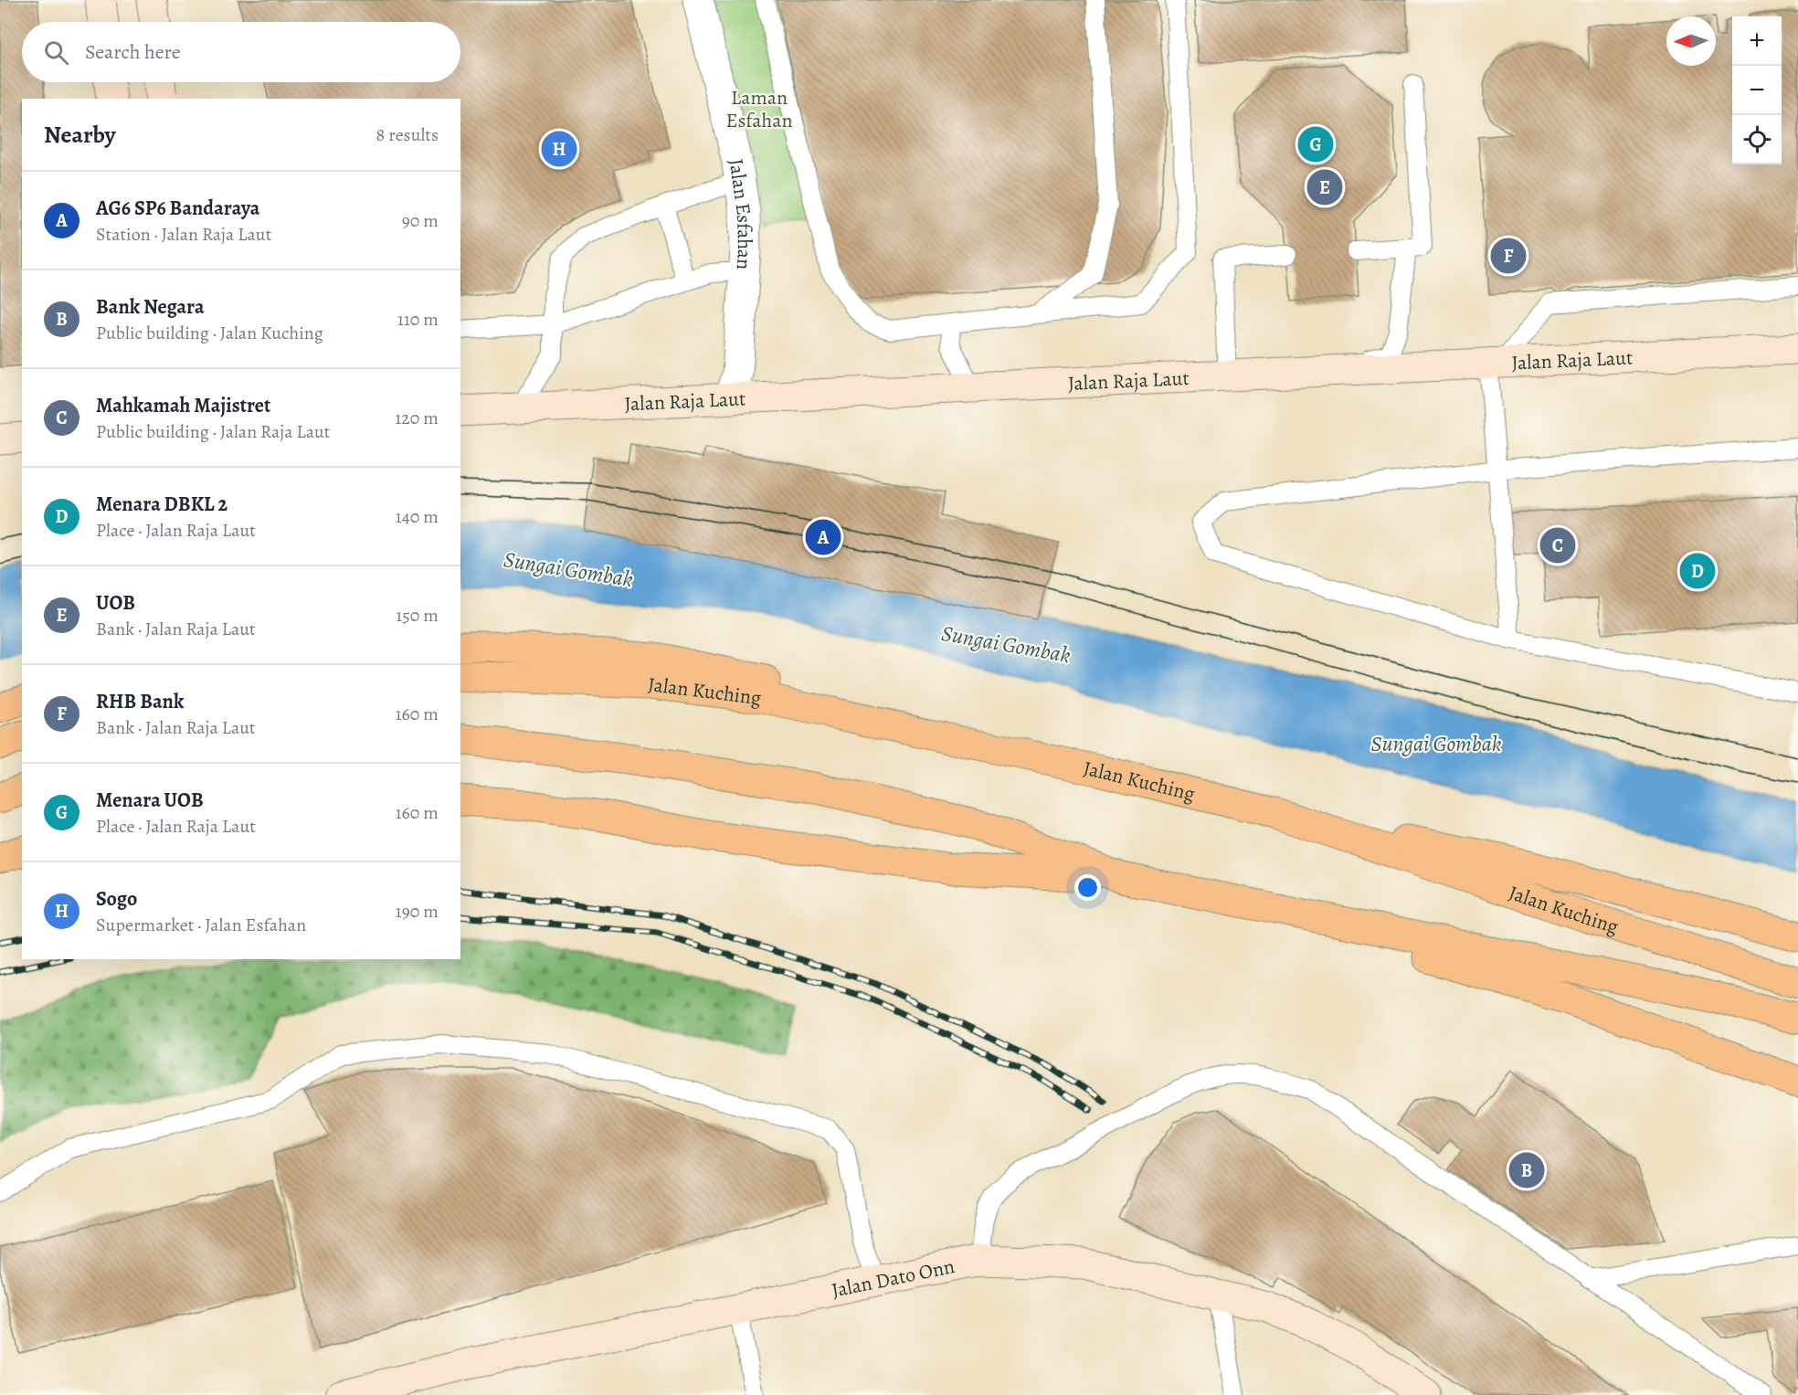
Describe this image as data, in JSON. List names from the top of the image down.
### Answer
{
  "streets": {
    "highway": ["Jalan Kuching"],
    "main road": ["Jalan Raja Laut", "Jalan Dato Onn"],
    "street": ["Jalan Esfahan"]
  },
  "crossings": [
    ["Jalan Esfahan", "Jalan Raja Laut"]
  ],
  "water": ["Sungai Gombak"],
  "parks": ["Laman Esfahan"],
  "north": "left",
  "page": {
    "map_buttons": ["+", "−"],
    "search": "Search here",
    "heading": ["Nearby", "8 results"],
    "pins": [
      "G",
      "H",
      "E",
      "F",
      "A",
      "C",
      "D",
      "B"
    ],
    "list": [
      {
        "mark": "A",
        "name": "AG6 SP6 Bandaraya",
        "note": "Station · Jalan Raja Laut",
        "value": "90 m"
      },
      {
        "mark": "B",
        "name": "Bank Negara",
        "note": "Public building · Jalan Kuching",
        "value": "110 m"
      },
      {
        "mark": "C",
        "name": "Mahkamah Majistret",
        "note": "Public building · Jalan Raja Laut",
        "value": "120 m"
      },
      {
        "mark": "D",
        "name": "Menara DBKL 2",
        "note": "Place · Jalan Raja Laut",
        "value": "140 m"
      },
      {
        "mark": "E",
        "name": "UOB",
        "note": "Bank · Jalan Raja Laut",
        "value": "150 m"
      },
      {
        "mark": "F",
        "name": "RHB Bank",
        "note": "Bank · Jalan Raja Laut",
        "value": "160 m"
      },
      {
        "mark": "G",
        "name": "Menara UOB",
        "note": "Place · Jalan Raja Laut",
        "value": "160 m"
      },
      {
        "mark": "H",
        "name": "Sogo",
        "note": "Supermarket · Jalan Esfahan",
        "value": "190 m"
      }
    ]
  }
}
